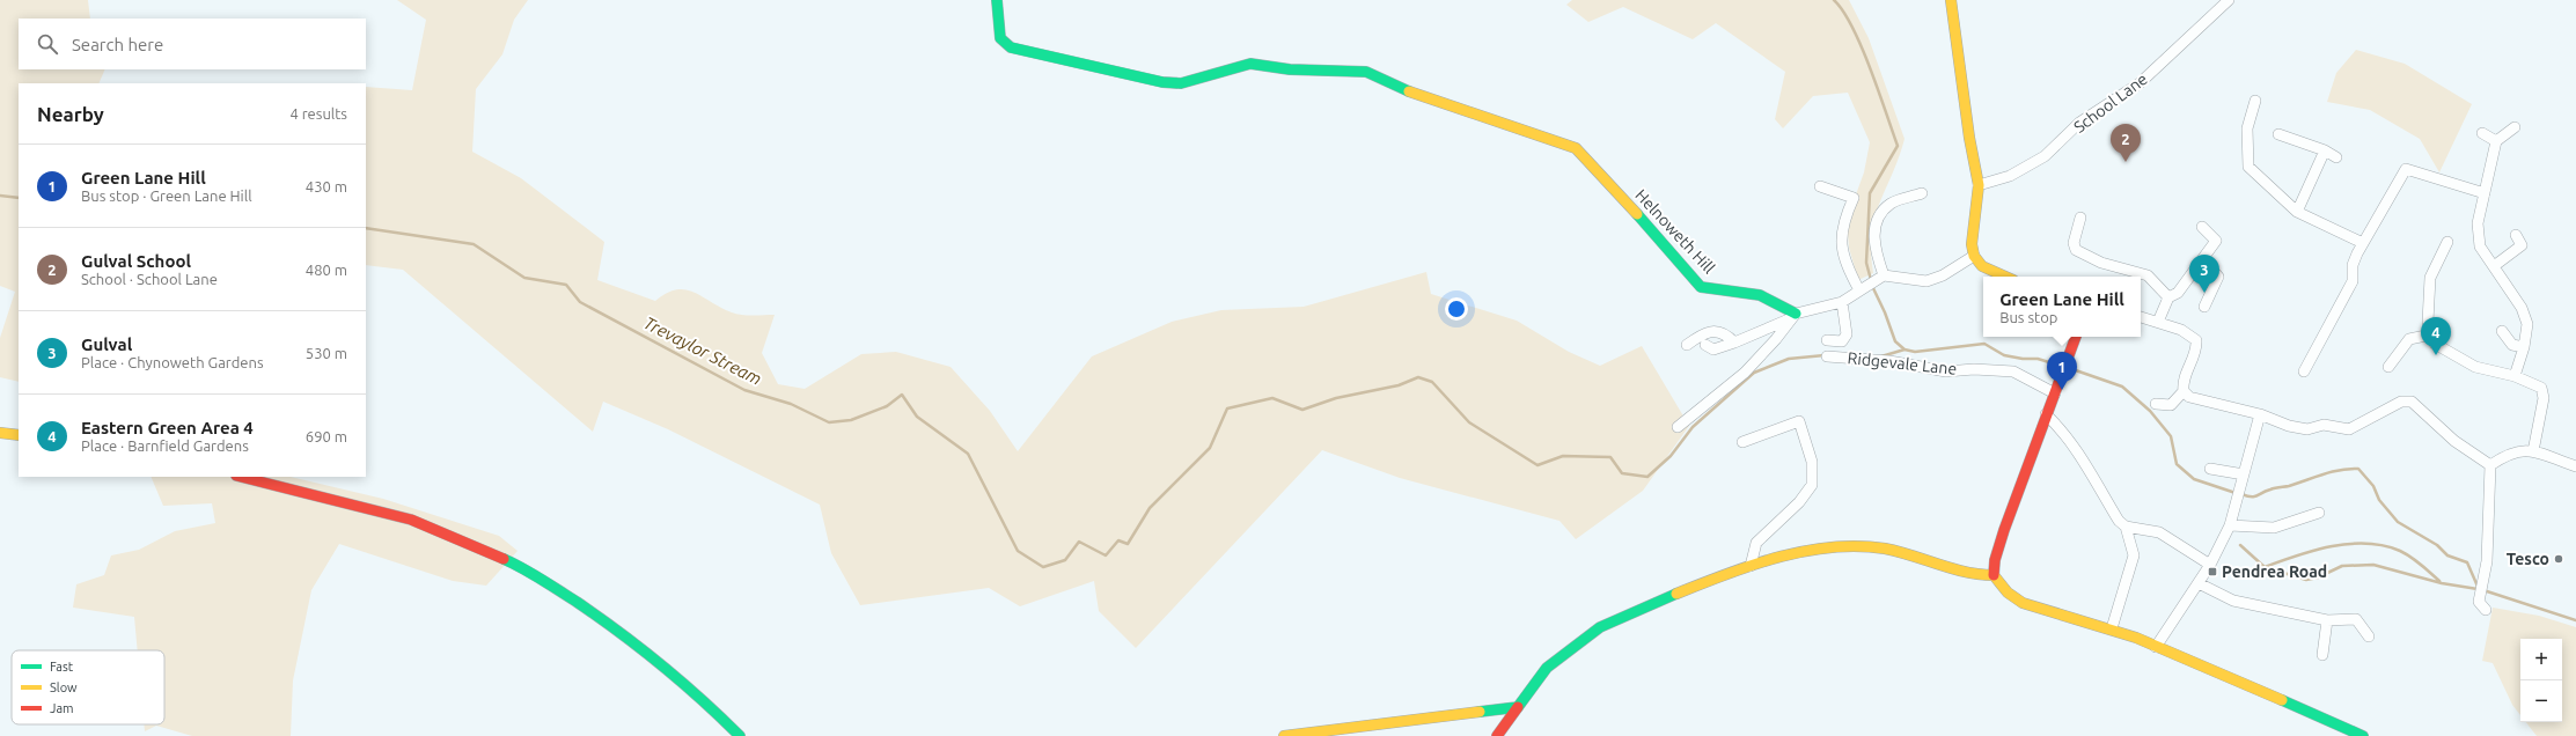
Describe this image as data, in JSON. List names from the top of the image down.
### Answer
{
  "streets": {
    "street": ["School Lane", "Helnoweth Hill", "Ridgevale Lane"]
  },
  "water": ["Trevaylor Stream"],
  "places": {
    "other": ["Tesco"],
    "transit": ["Pendrea Road"]
  },
  "legend": ["Fast", "Slow", "Jam"],
  "page": {
    "search": "Search here",
    "heading": ["Nearby", "4 results"],
    "pins": [
      "2",
      "3",
      "4",
      "1"
    ],
    "list": [
      {
        "mark": "1",
        "name": "Green Lane Hill",
        "note": "Bus stop · Green Lane Hill",
        "value": "430 m"
      },
      {
        "mark": "2",
        "name": "Gulval School",
        "note": "School · School Lane",
        "value": "480 m"
      },
      {
        "mark": "3",
        "name": "Gulval",
        "note": "Place · Chynoweth Gardens",
        "value": "530 m"
      },
      {
        "mark": "4",
        "name": "Eastern Green Area 4",
        "note": "Place · Barnfield Gardens",
        "value": "690 m"
      }
    ],
    "popup": ["Green Lane Hill", "Bus stop"],
    "map_buttons": ["+", "−"]
  }
}
